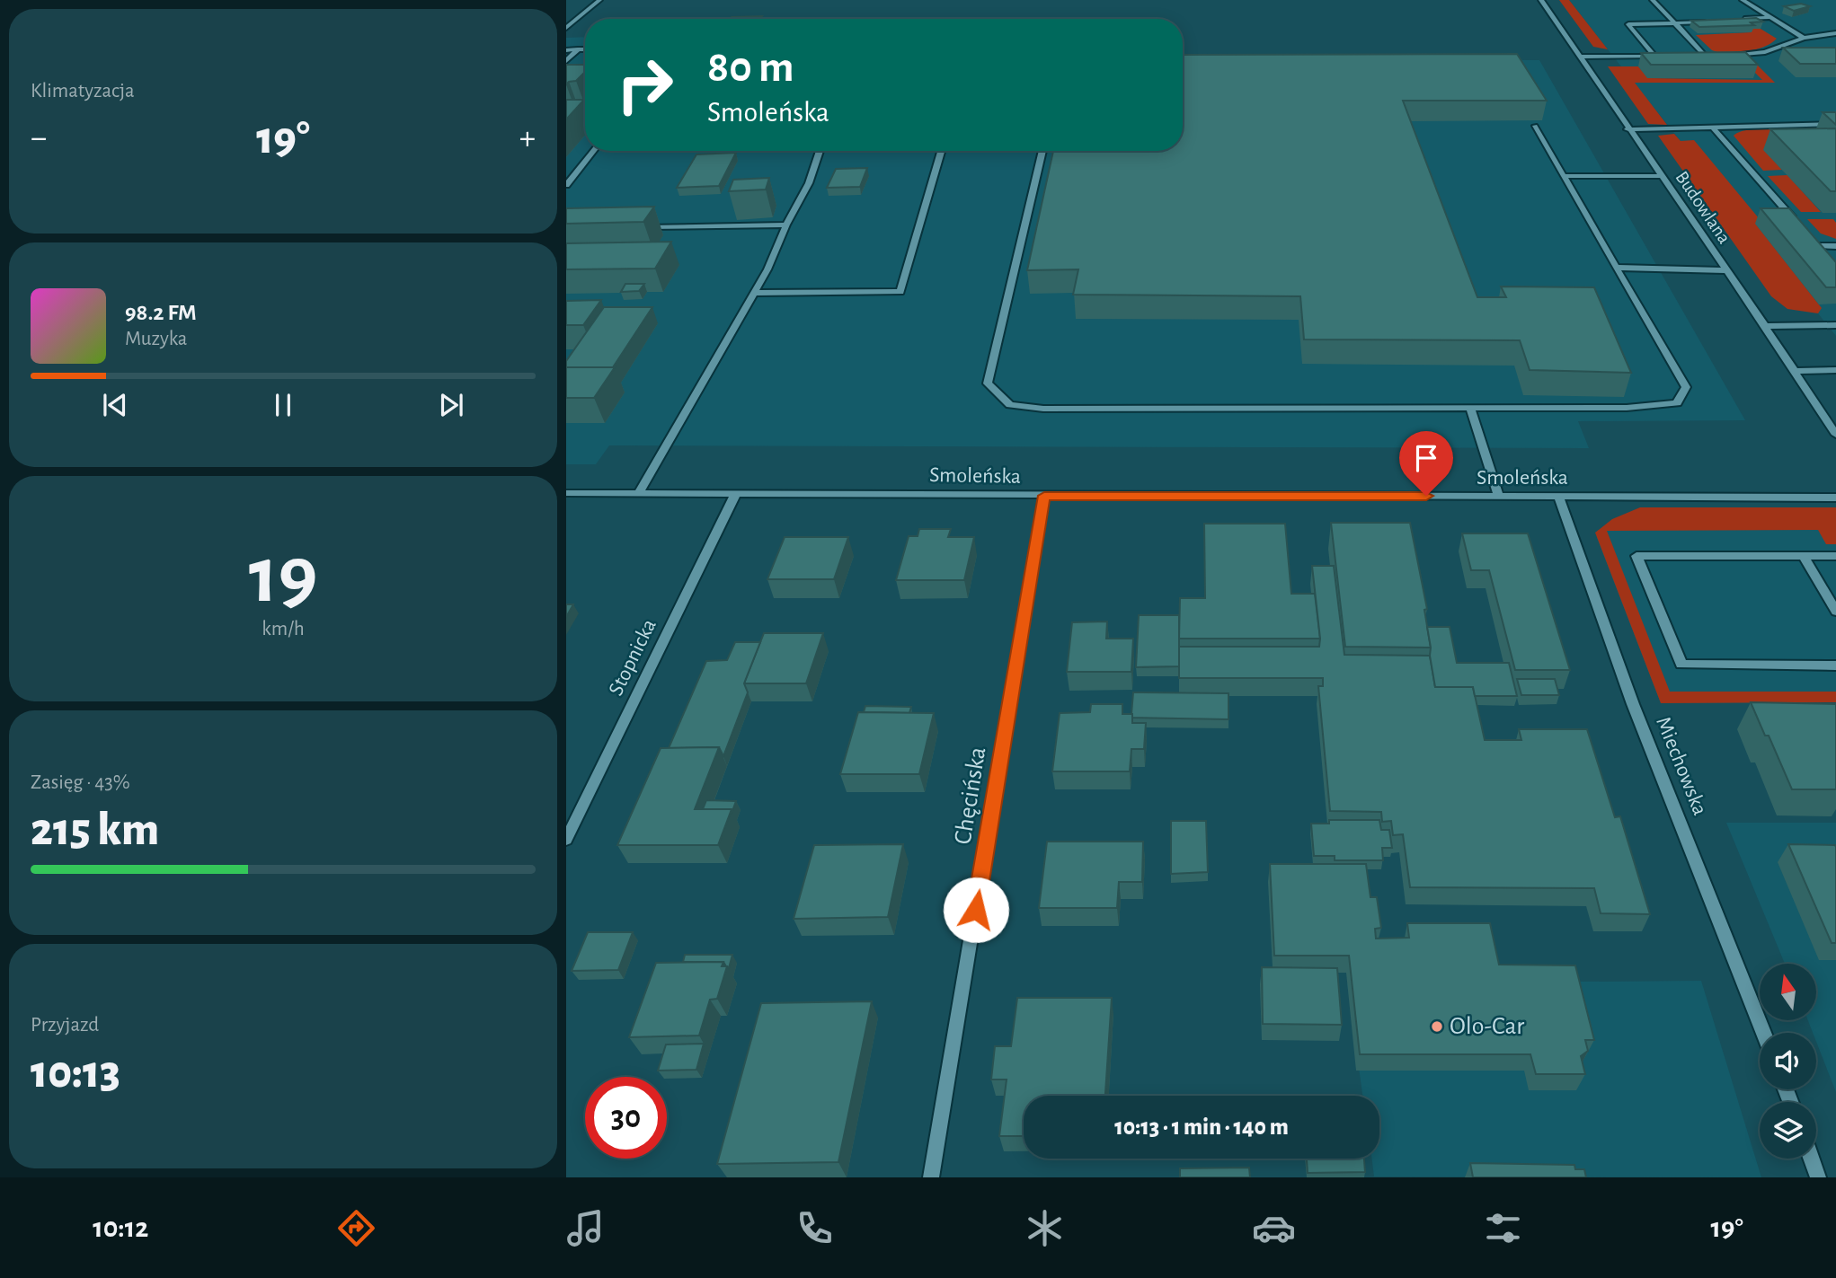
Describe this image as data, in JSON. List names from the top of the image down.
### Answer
{
  "streets": {
    "street": [
      "Budowlana",
      "Smoleńska",
      "Stopnicka",
      "Miechowska",
      "Chęcińska"
    ]
  },
  "crossings": [
    ["Smoleńska", "Stopnicka"],
    ["Smoleńska", "Miechowska"],
    ["Smoleńska", "Chęcińska"]
  ],
  "places": ["Olo-Car"],
  "north": "top",
  "page": {
    "tile": [
      "Klimatyzacja",
      ["19", "km/h"],
      ["Zasięg · 43%", "215 km"],
      ["Przyjazd", "10:13"]
    ],
    "turn": ["80 m", "Smoleńska"],
    "heat": ["−", "19°", "+"],
    "song": ["98.2 FM", "Muzyka"],
    "limit": "30",
    "trip": "10:13 · 1 min · 140 m",
    "tabs": ["10:12", "19°"]
  }
}
